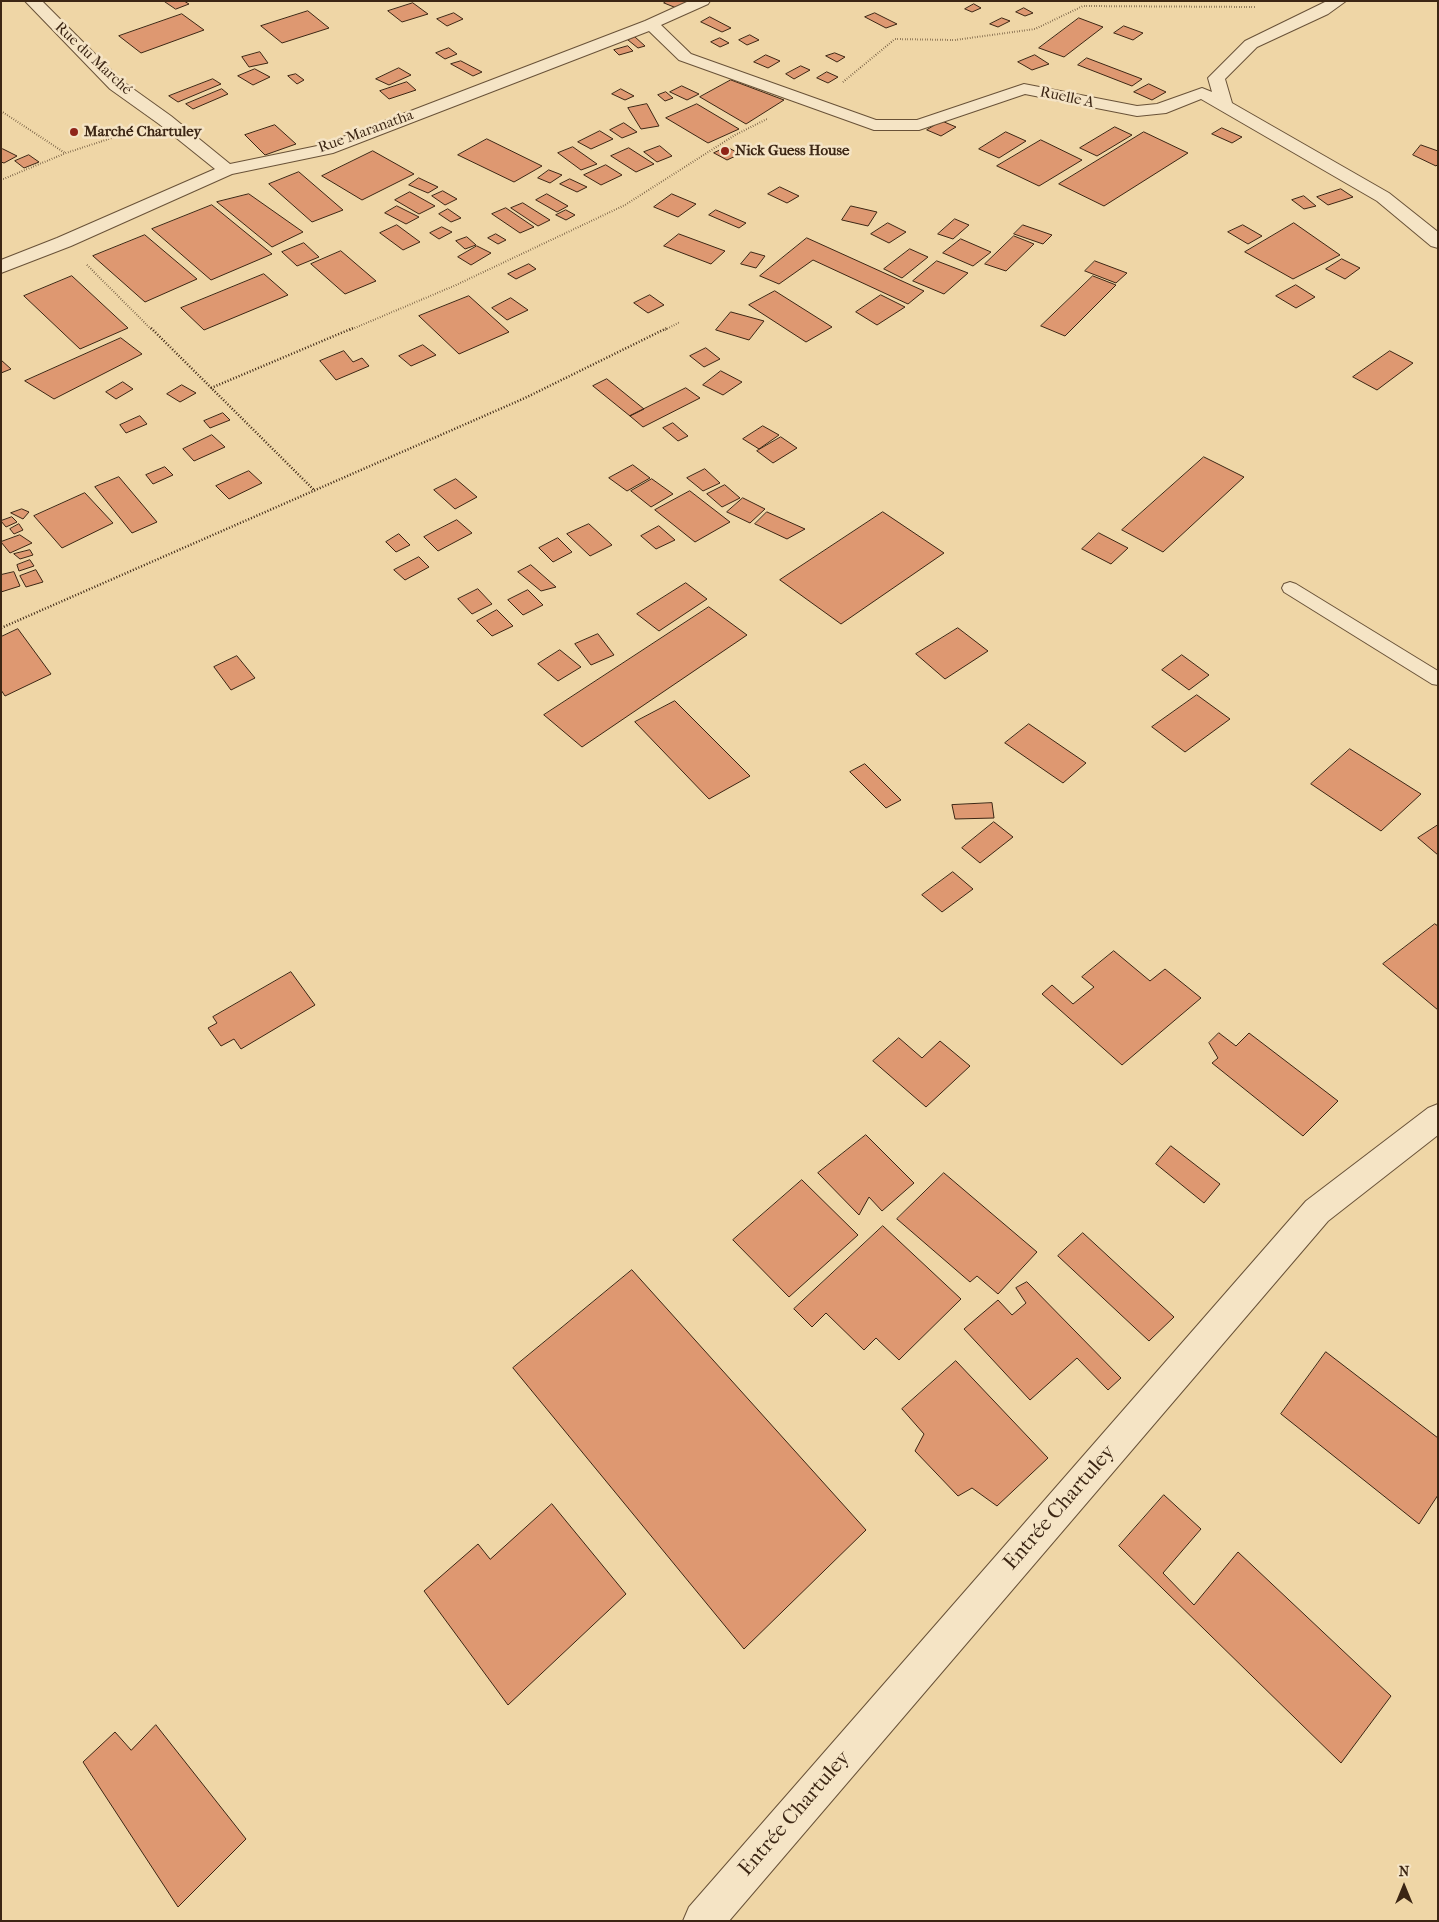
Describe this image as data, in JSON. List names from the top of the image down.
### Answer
{
  "streets": {
    "street": [
      "Rue du Marché",
      "Ruelle A",
      "Rue Maranatha",
      "Entrée Chartuley"
    ]
  },
  "crossings": [
    ["Rue du Marché", "Rue Maranatha"],
    ["Ruelle A", "Rue Maranatha"]
  ],
  "places": ["Marché Chartuley", "Nick Guess House"],
  "north": "top"
}
